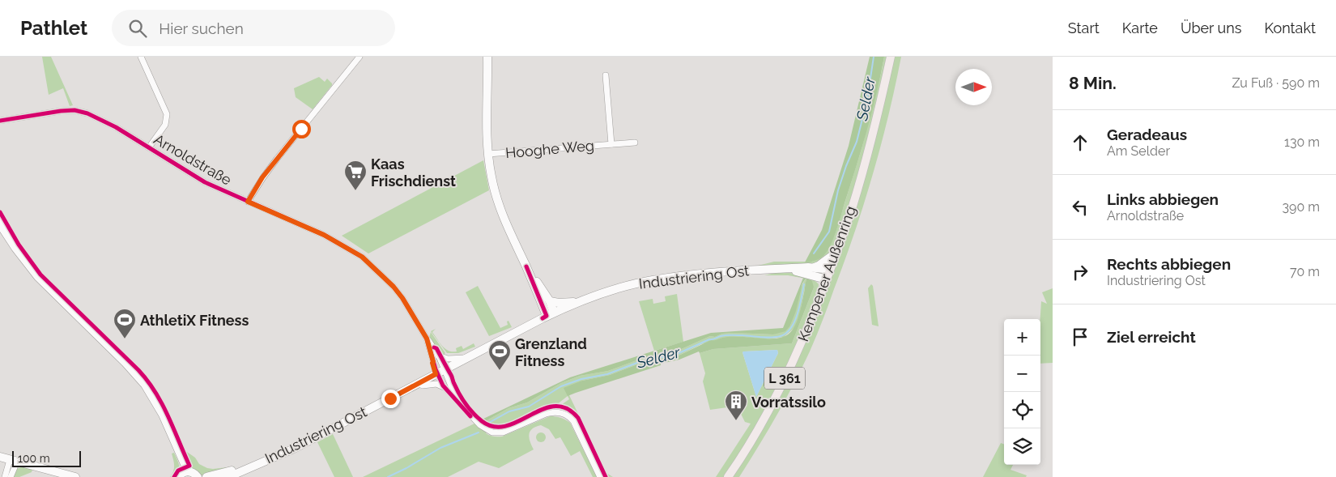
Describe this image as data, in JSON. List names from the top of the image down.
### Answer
{
  "streets": {
    "main road": ["Kempener Außenring", "L 361"],
    "street": ["Hooghe Weg", "Arnoldstraße", "Industriering Ost"]
  },
  "crossings": [
    ["Hooghe Weg", "Industriering Ost"],
    ["Arnoldstraße", "Industriering Ost"],
    ["Kempener Außenring", "Industriering Ost"]
  ],
  "water": ["Selder"],
  "places": {
    "supermarket": ["Kaas Frischdienst"],
    "sports": ["AthletiX Fitness", "Grenzland Fitness"],
    "building": ["Vorratssilo"]
  },
  "scale_bar": "100 m",
  "north": "right",
  "page": {
    "header": "Pathlet",
    "search": "Hier suchen",
    "nav": [
      "Start",
      "Karte",
      "Über uns",
      "Kontakt"
    ],
    "heading": ["8 Min.", "Zu Fuß · 590 m"],
    "list": [
      ["Geradeaus", "Am Selder", "130 m"],
      ["Links abbiegen", "Arnoldstraße", "390 m"],
      ["Rechts abbiegen", "Industriering Ost", "70 m"],
      "Ziel erreicht"
    ],
    "map_buttons": ["+", "−"],
    "scale": "100 m"
  }
}
